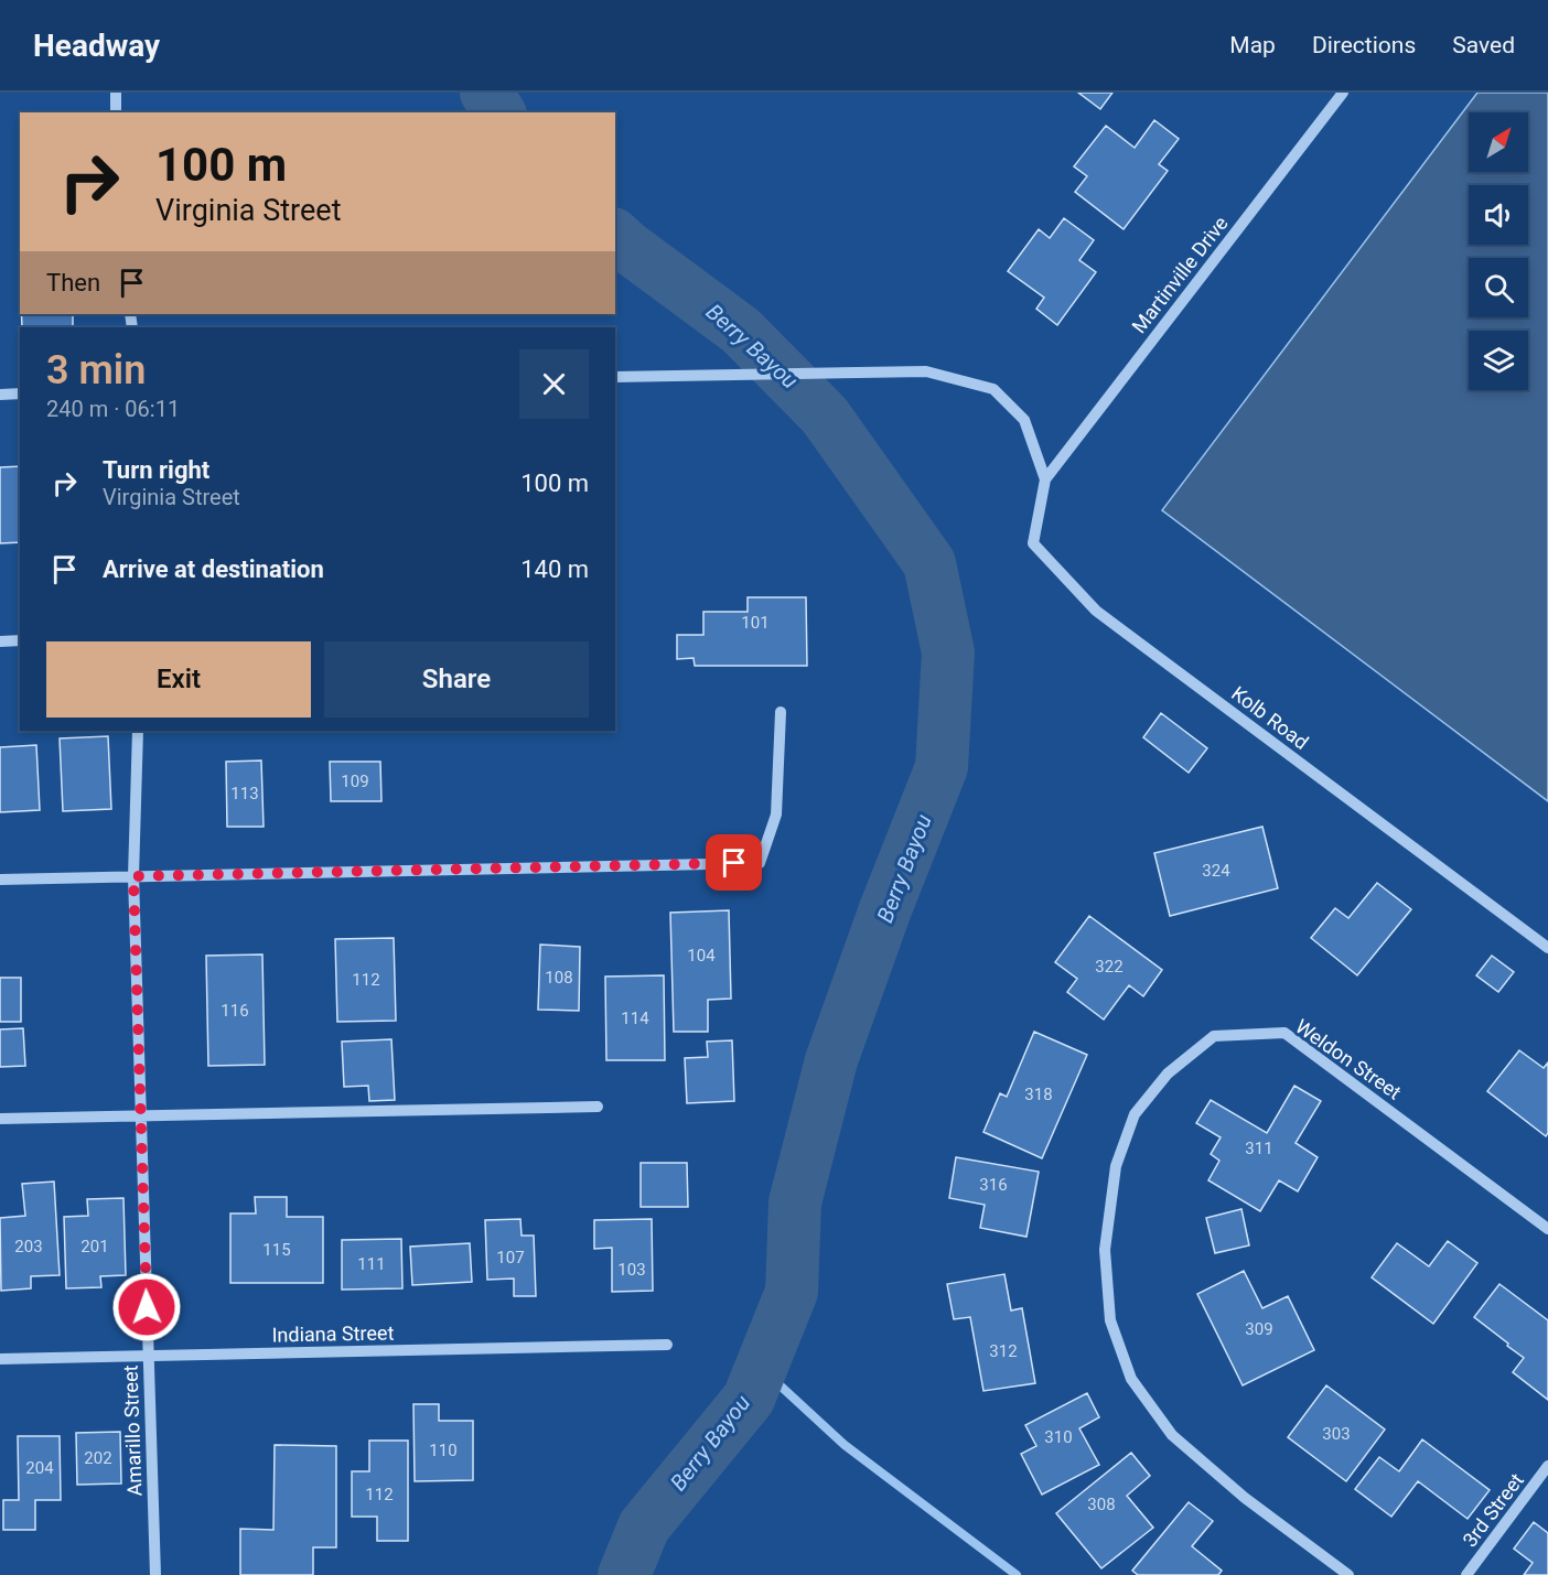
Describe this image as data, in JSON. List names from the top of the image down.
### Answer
{
  "streets": {
    "street": [
      "Martinville Drive",
      "Kolb Road",
      "Weldon Street",
      "Indiana Street",
      "Amarillo Street",
      "3rd Street"
    ]
  },
  "crossings": [
    ["Martinville Drive", "Kolb Road"],
    ["Indiana Street", "Amarillo Street"]
  ],
  "water": ["Berry Bayou"],
  "house_numbers": [
    "101",
    "109",
    "113",
    "324",
    "104",
    "322",
    "108",
    "112",
    "116",
    "114",
    "318",
    "311",
    "316",
    "203",
    "201",
    "115",
    "107",
    "111",
    "103",
    "309",
    "312",
    "303",
    "310",
    "110",
    "202",
    "204",
    "112",
    "308"
  ],
  "north": "top right",
  "page": {
    "header": "Headway",
    "nav": ["Map", "Directions", "Saved"],
    "turn": ["100 m", "Virginia Street"],
    "then": "Then",
    "heading": ["3 min", "240 m · 06:11"],
    "list": [
      {
        "name": "Turn right",
        "note": "Virginia Street",
        "value": "100 m"
      },
      {
        "name": "Arrive at destination",
        "value": "140 m"
      }
    ],
    "buttons": ["Exit", "Share"]
  }
}
